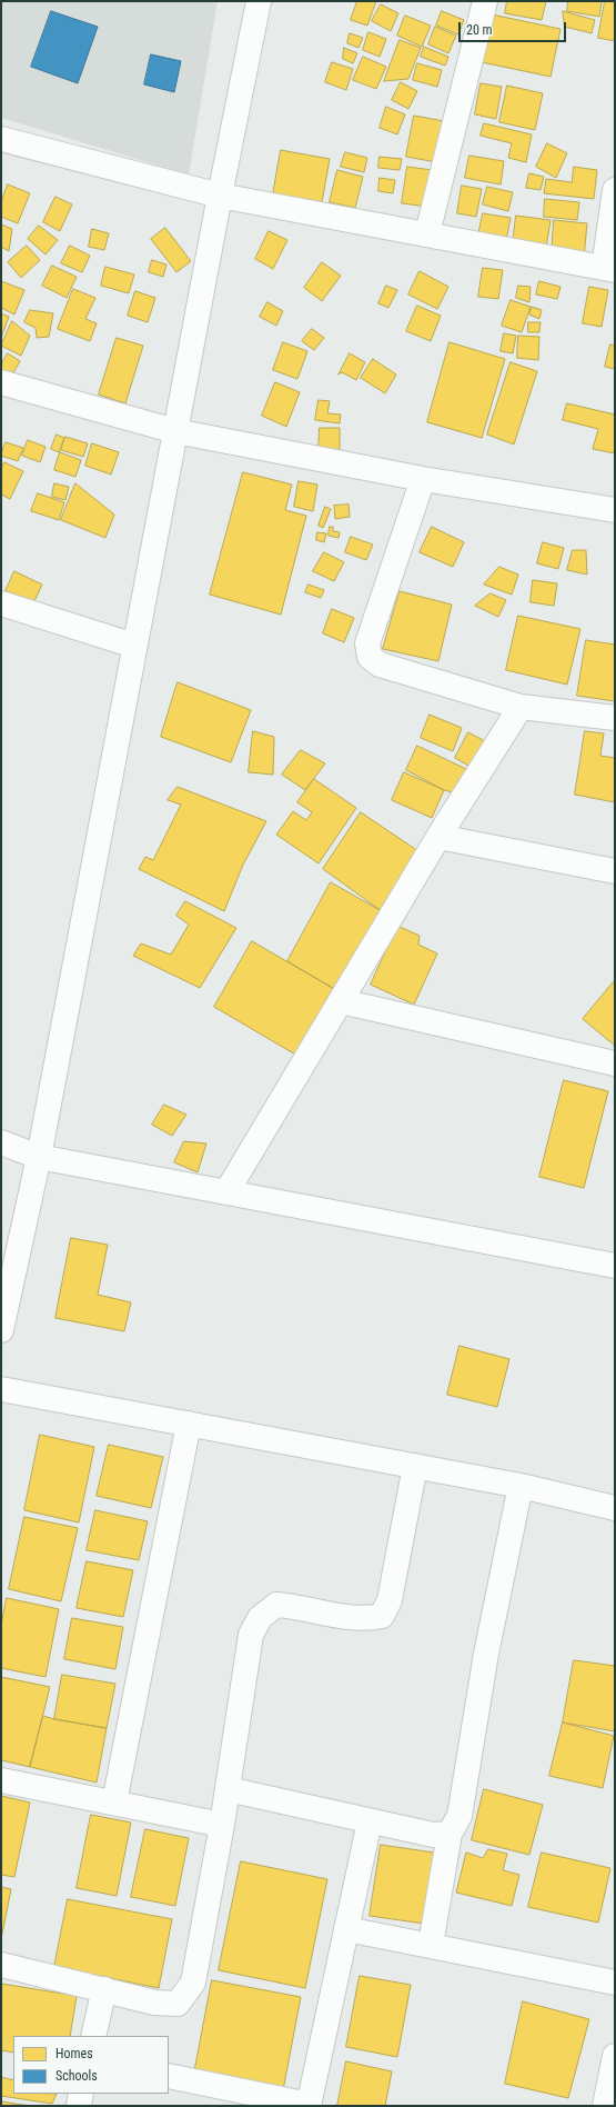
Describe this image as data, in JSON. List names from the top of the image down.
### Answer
{
  "legend": ["Homes", "Schools"],
  "scale_bar": "20 m"
}
